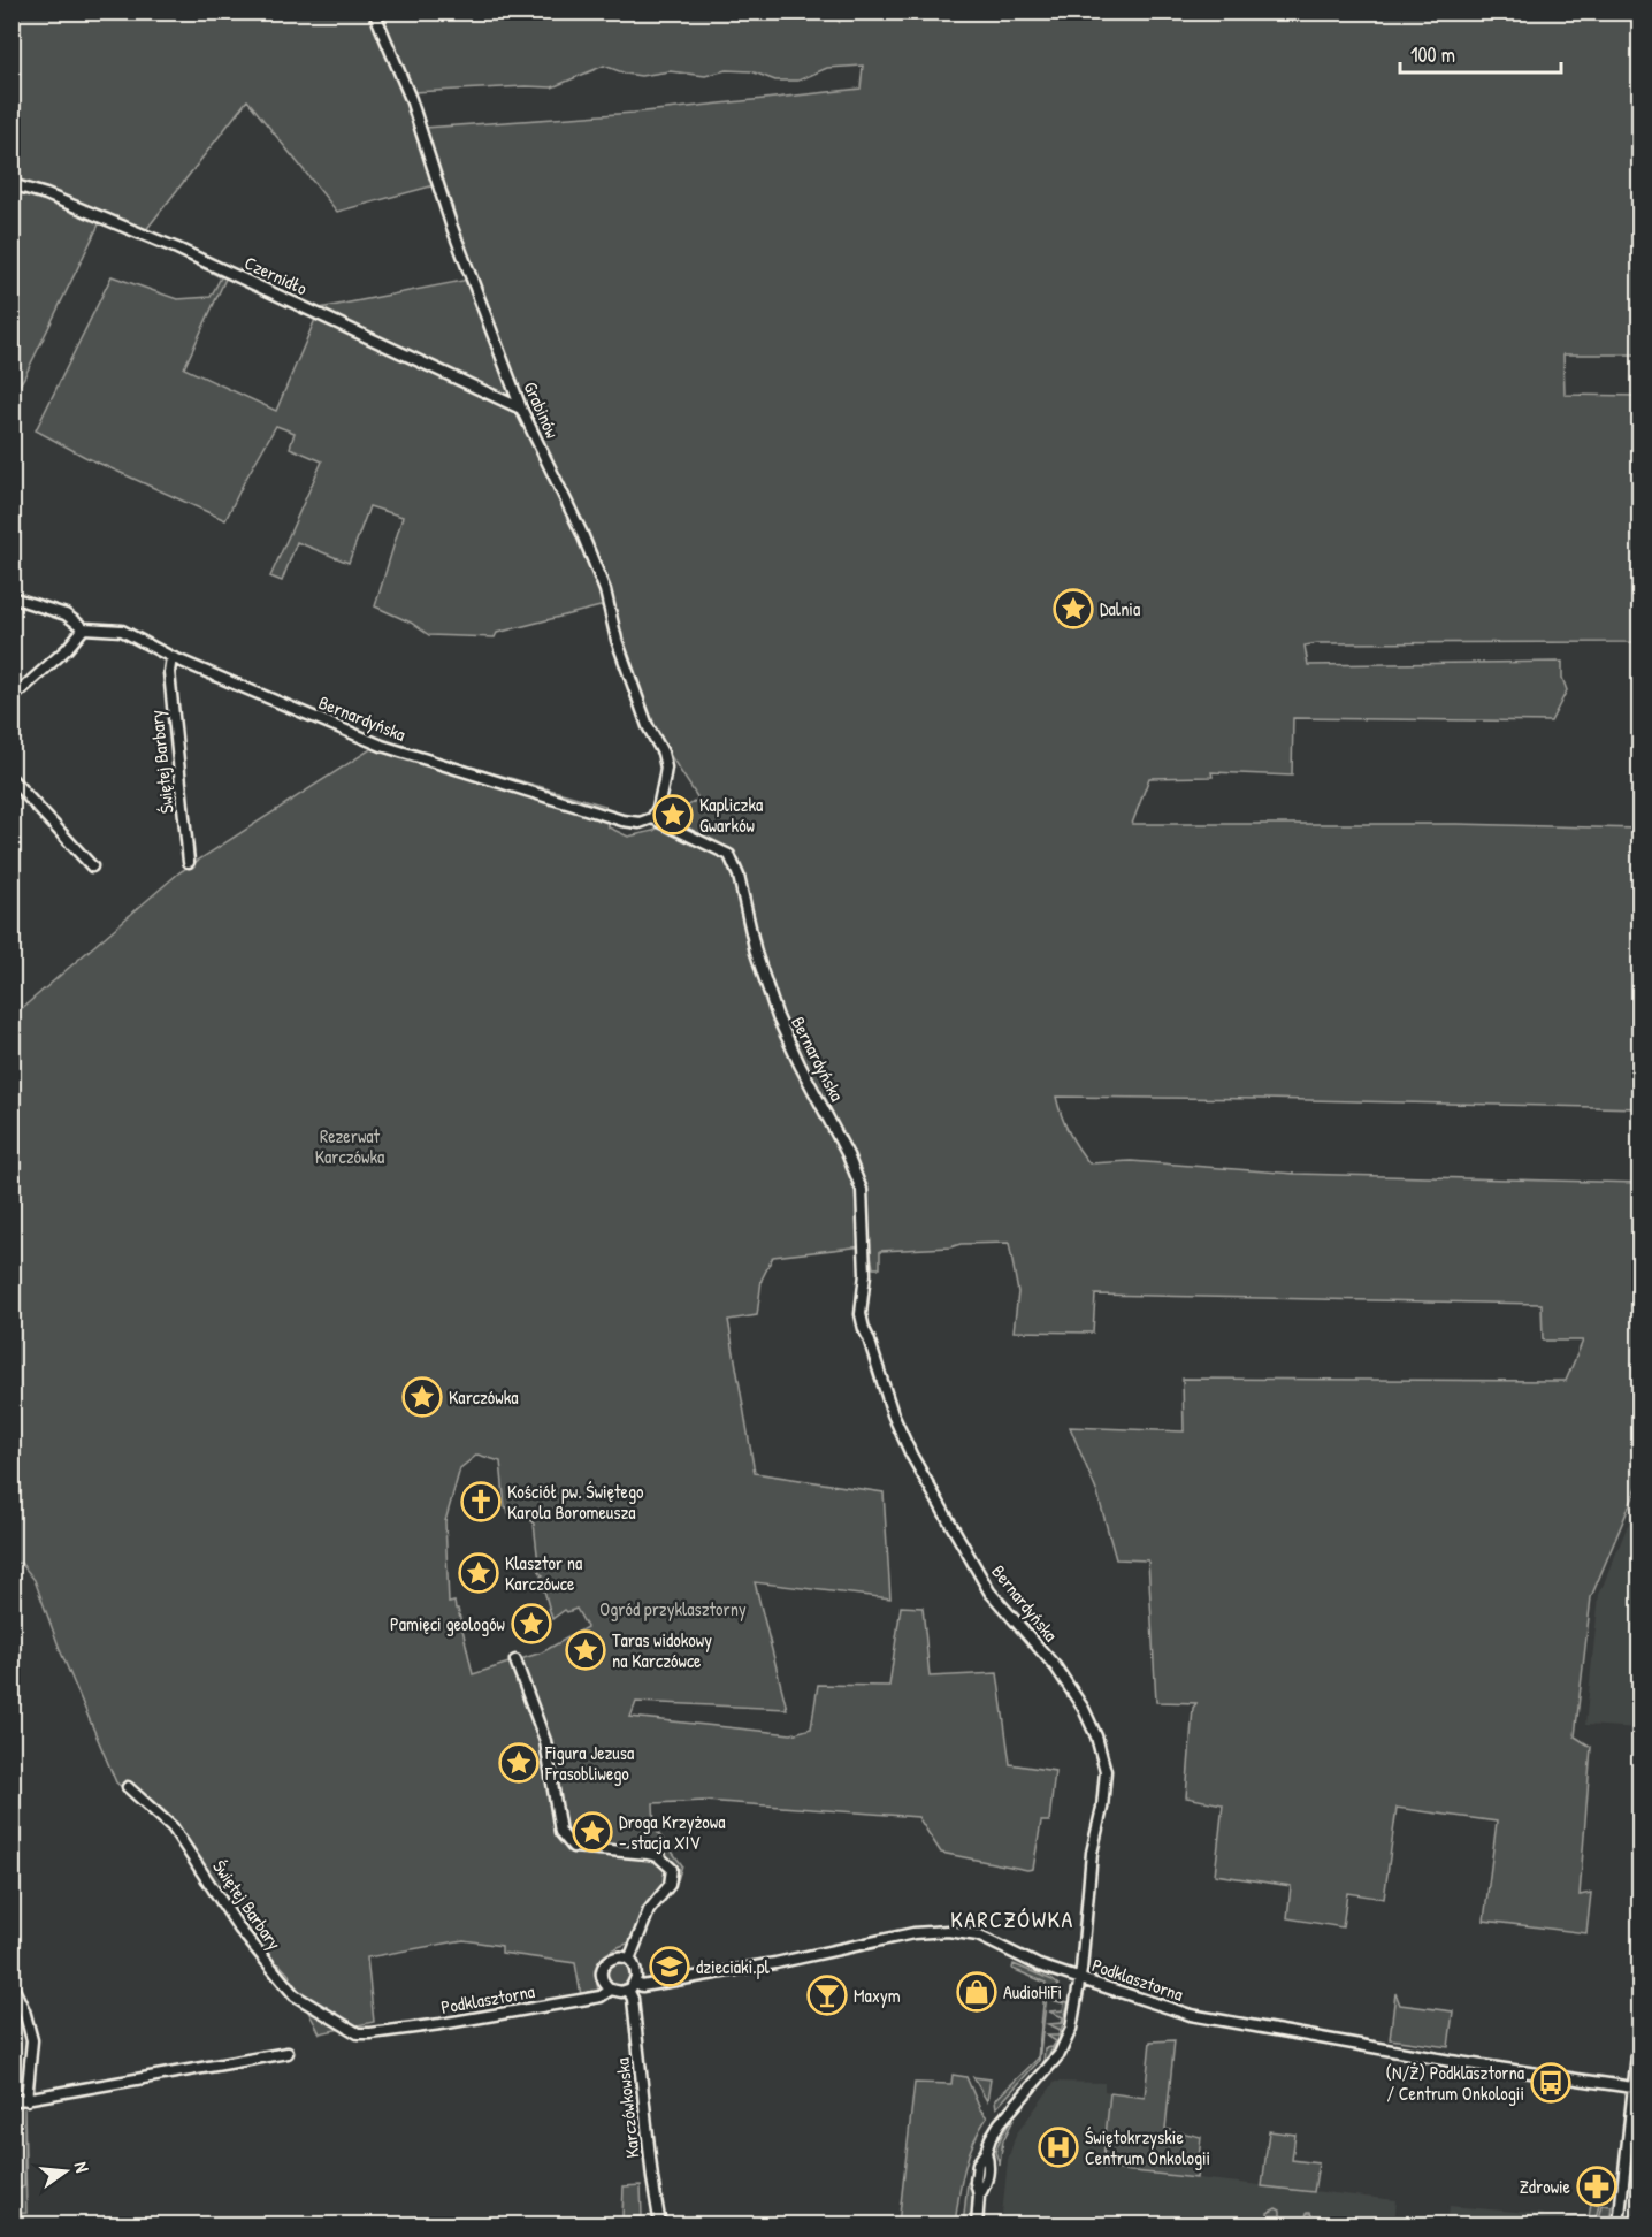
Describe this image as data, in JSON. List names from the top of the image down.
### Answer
{
  "streets": {
    "street": [
      "Czernidło",
      "Grabinów",
      "Bernardyńska",
      "Świętej Barbary",
      "Podklasztorna",
      "Karczówkowska"
    ]
  },
  "crossings": [
    ["Czernidło", "Grabinów"],
    ["Grabinów", "Bernardyńska"],
    ["Bernardyńska", "Świętej Barbary"],
    ["Bernardyńska", "Podklasztorna"],
    ["Świętej Barbary", "Podklasztorna"],
    ["Podklasztorna", "Karczówkowska"]
  ],
  "districts": ["KARCZÓWKA"],
  "parks": ["Rezerwat Karczówka", "Ogród przyklasztorny"],
  "places": {
    "place": [
      "Dalnia",
      "Kapliczka Gwarków",
      "Karczówka",
      "Klasztor na Karczówce",
      "Pamięci geologów",
      "Taras widokowy na Karczówce",
      "Figura Jezusa Frasobliwego",
      "Droga Krzyżowa - stacja XIV"
    ],
    "church": ["Kościół pw. Świętego Karola Boromeusza"],
    "school or university": ["dzieciaki.pl"],
    "shop": ["AudioHiFi"],
    "bar": ["Maxym"],
    "bus stop": ["(N/Ż) Podklasztorna / Centrum Onkologii"],
    "hospital": ["Świętokrzyskie Centrum Onkologii"],
    "pharmacy": ["Zdrowie"]
  },
  "scale_bar": "100 m",
  "north": "right"
}
